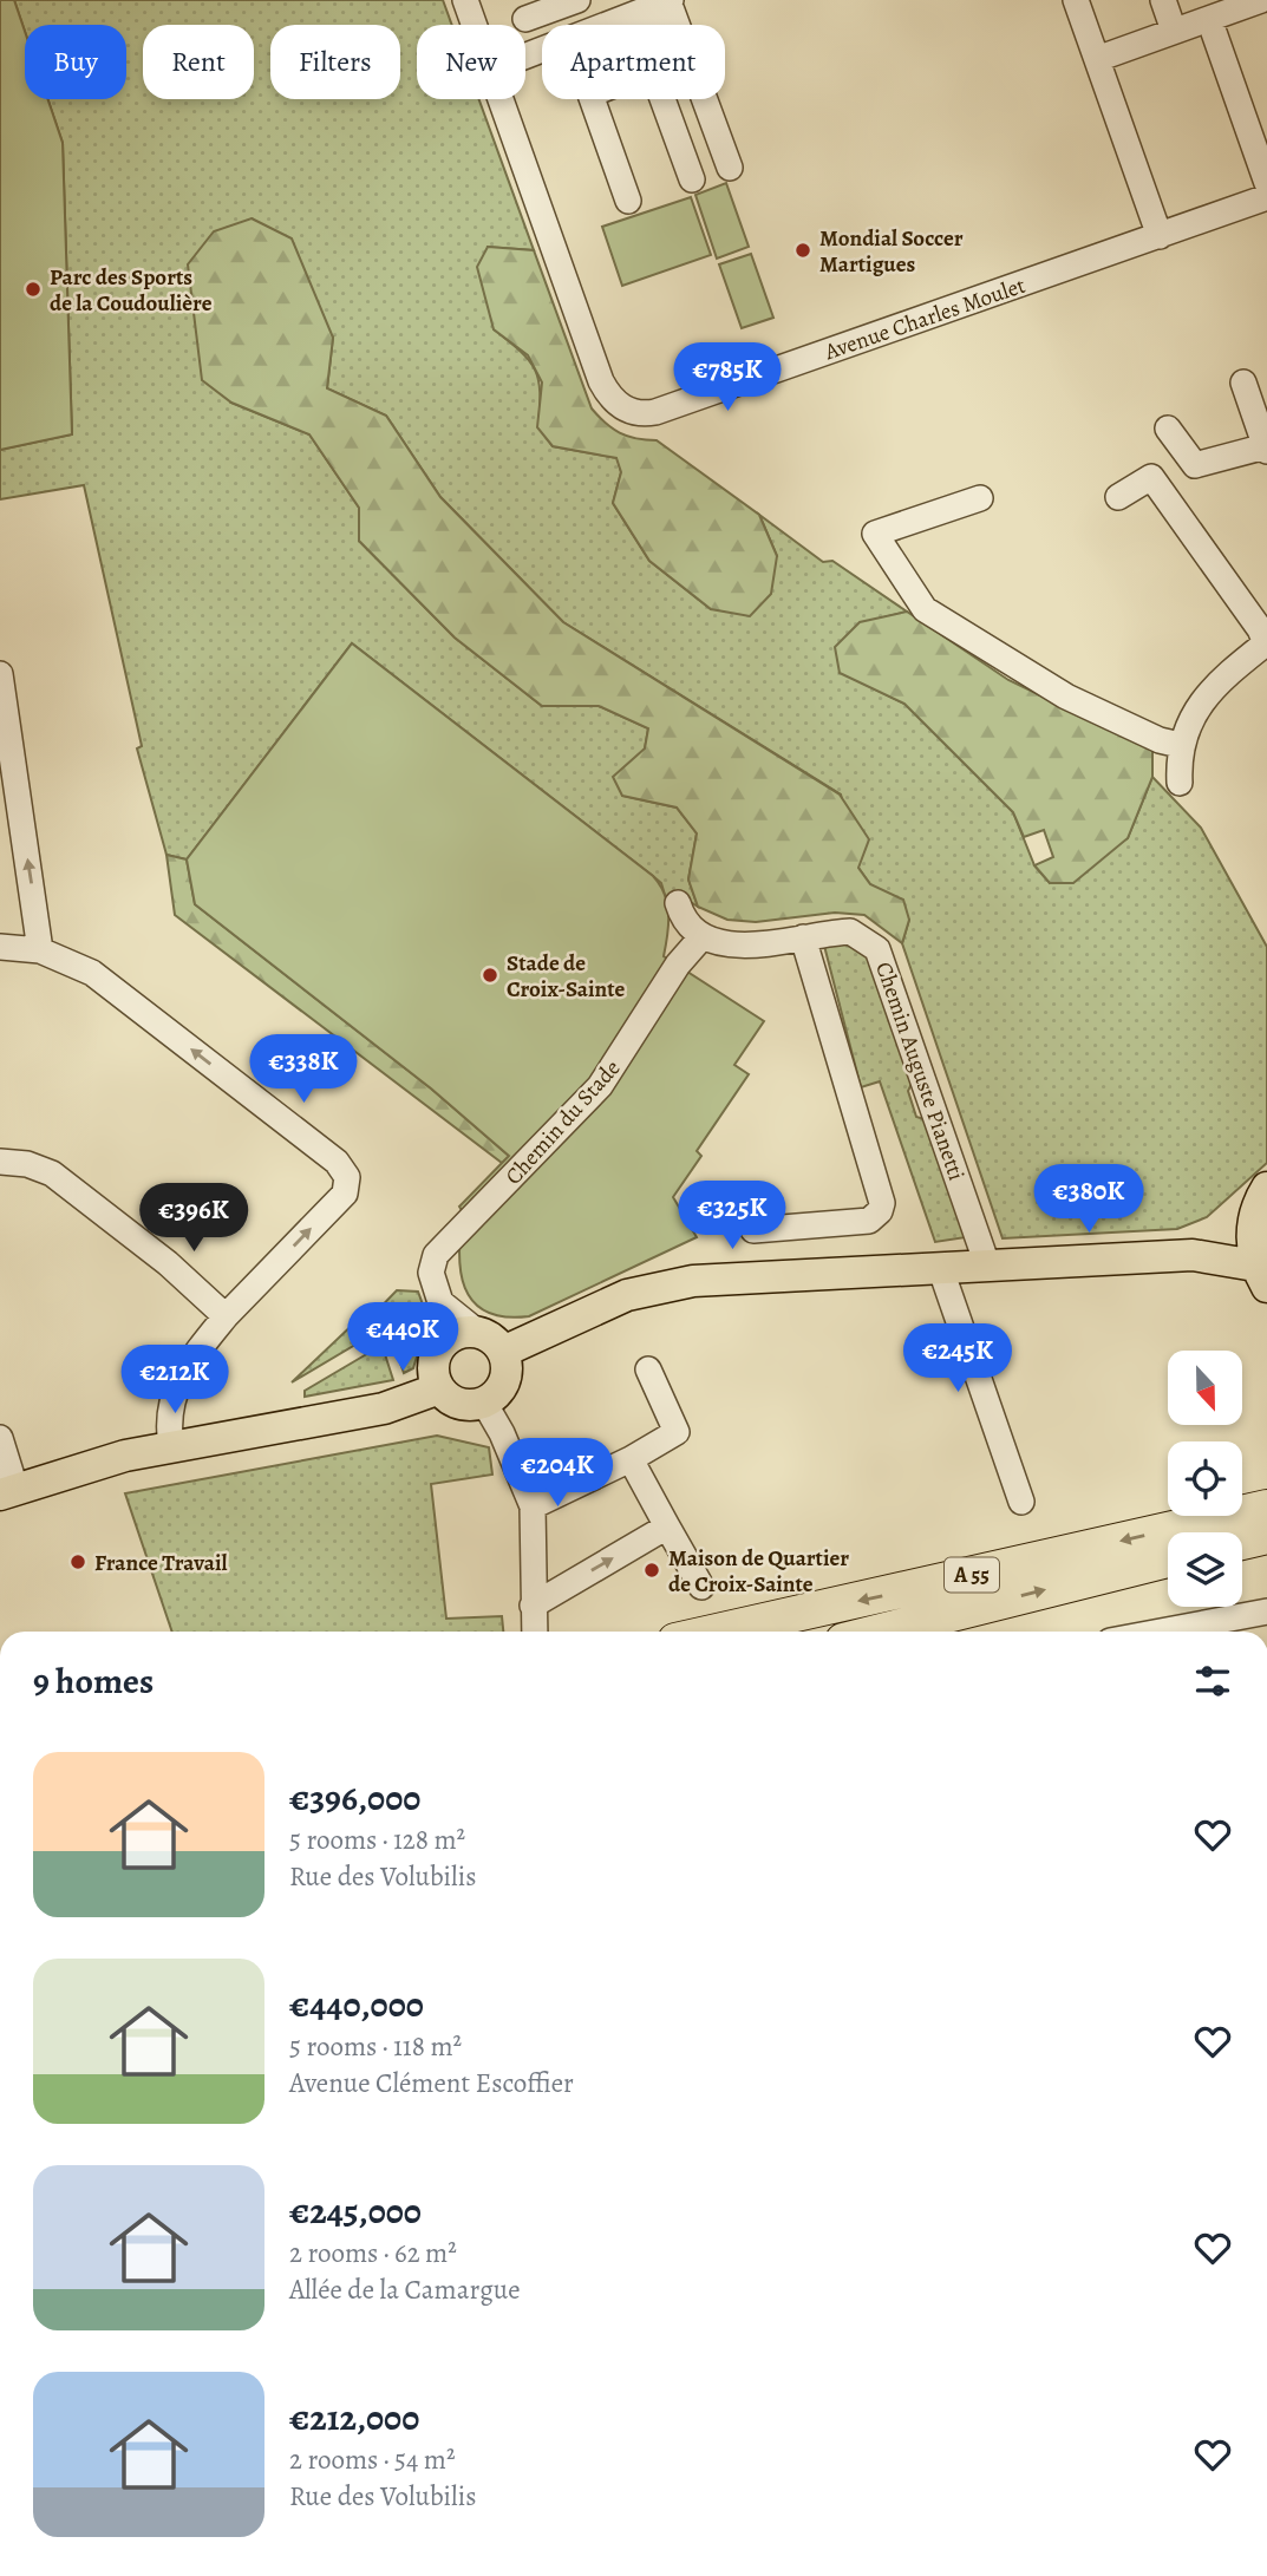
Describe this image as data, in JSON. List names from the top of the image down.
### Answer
{
  "streets": {
    "highway": ["A 55"],
    "street": ["Avenue Charles Moulet", "Chemin Auguste Pianetti", "Chemin du Stade"]
  },
  "crossings": [
    ["Chemin Auguste Pianetti", "Chemin du Stade"]
  ],
  "places": [
    "Mondial Soccer Martigues",
    "Parc des Sports de la Coudoulière",
    "Stade de Croix-Sainte",
    "France Travail",
    "Maison de Quartier de Croix-Sainte"
  ],
  "north": "bottom",
  "page": {
    "chip": [
      "Buy",
      "Rent",
      "Filters",
      "New",
      "Apartment"
    ],
    "price": [
      "€785K",
      "€338K",
      "€380K",
      "€325K",
      "€396K",
      "€440K",
      "€245K",
      "€212K",
      "€204K"
    ],
    "heading": "9 homes",
    "list": [
      {
        "name": "€396,000",
        "note": "5 rooms · 128 m² · Rue des Volubilis"
      },
      {
        "name": "€440,000",
        "note": "5 rooms · 118 m² · Avenue Clément Escoffier"
      },
      {
        "name": "€245,000",
        "note": "2 rooms · 62 m² · Allée de la Camargue"
      },
      {
        "name": "€212,000",
        "note": "2 rooms · 54 m² · Rue des Volubilis"
      }
    ]
  }
}
